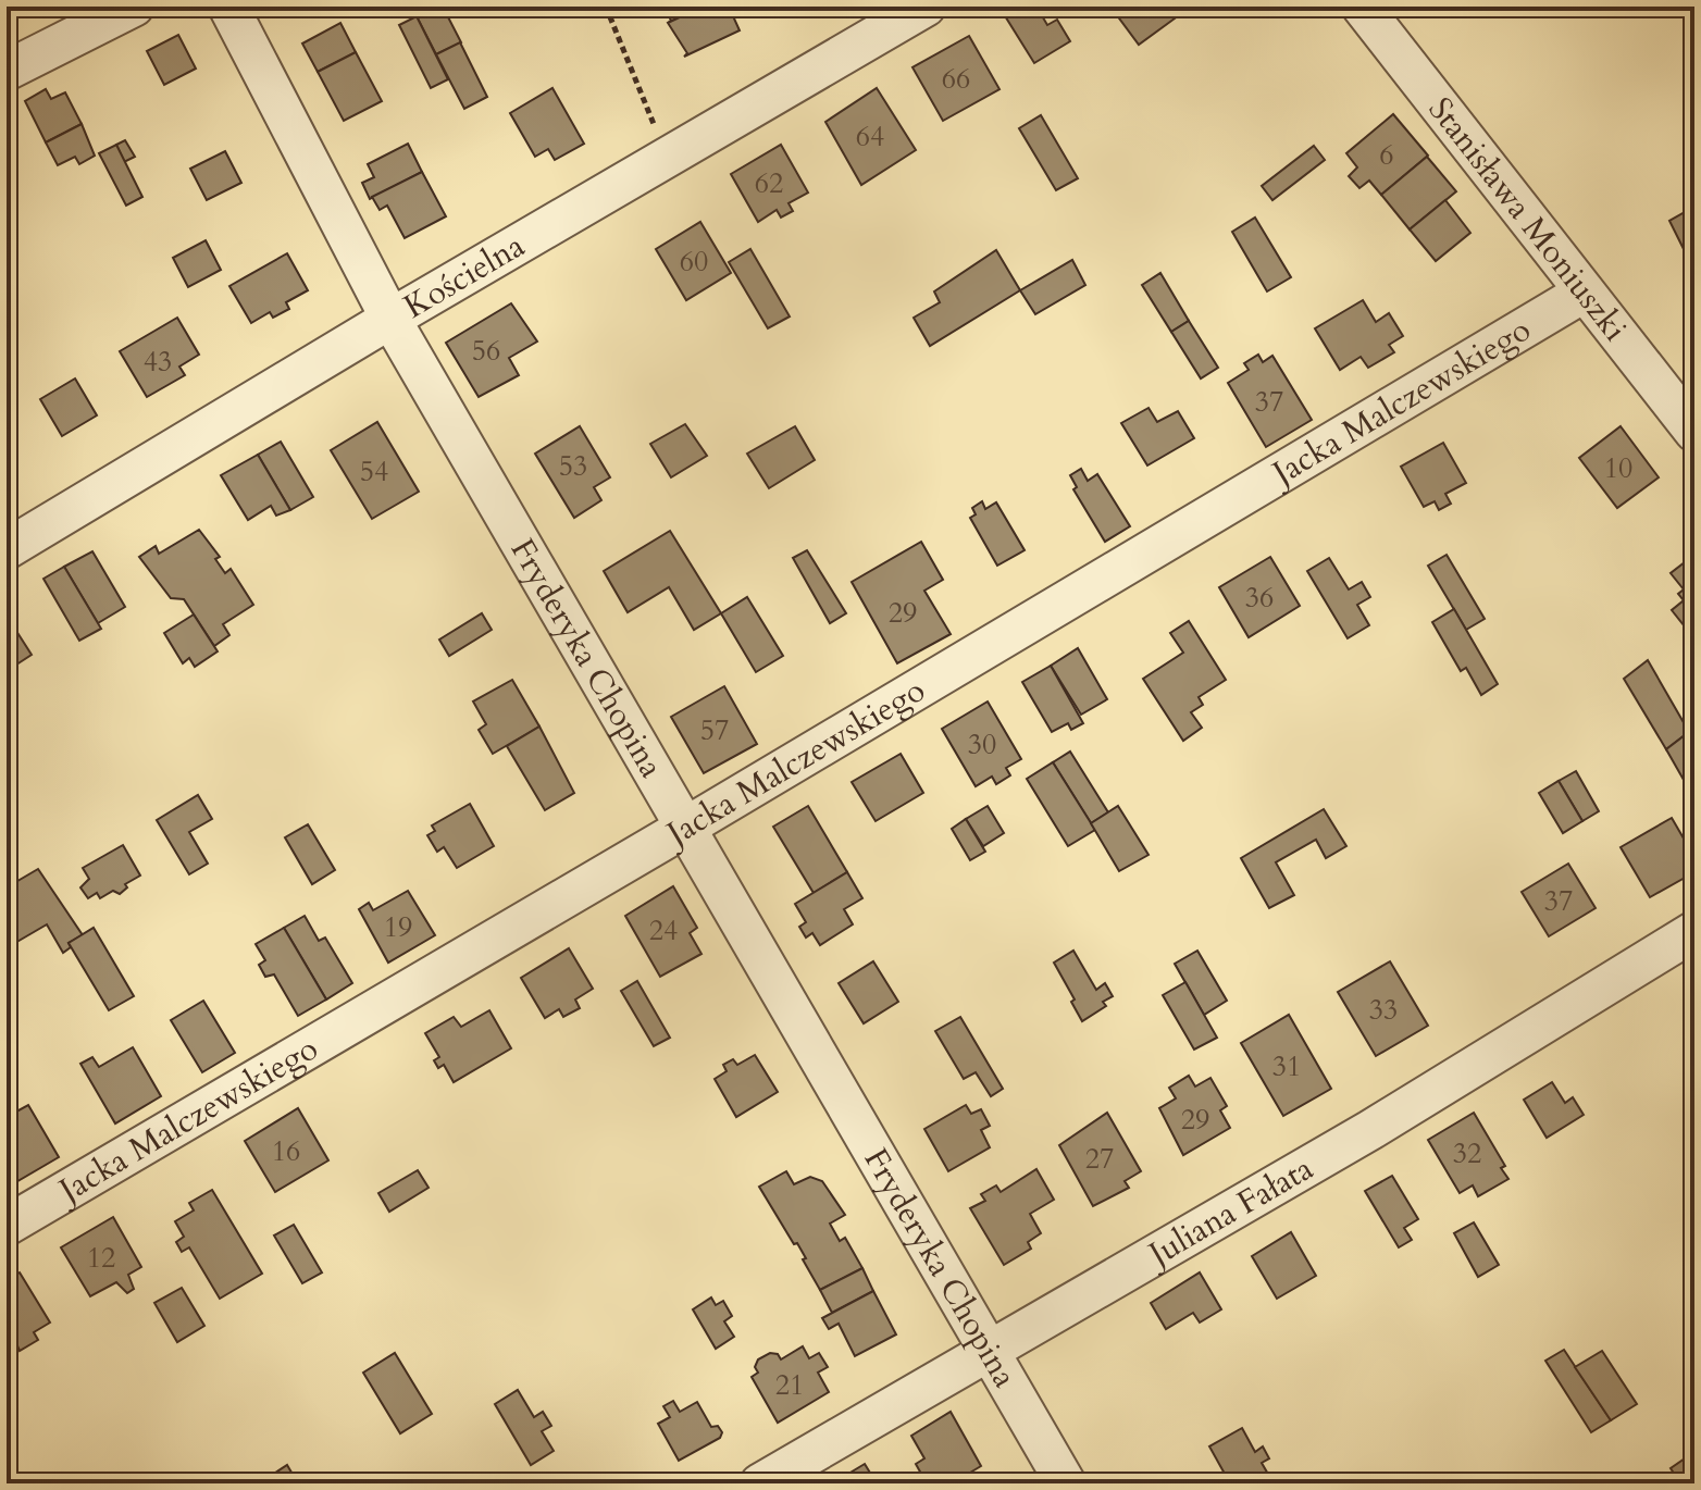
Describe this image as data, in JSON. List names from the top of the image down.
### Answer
{
  "streets": {
    "street": [
      "Stanisława Moniuszki",
      "Kościelna",
      "Jacka Malczewskiego",
      "Fryderyka Chopina",
      "Juliana Fałata"
    ]
  },
  "crossings": [
    ["Stanisława Moniuszki", "Jacka Malczewskiego"],
    ["Kościelna", "Fryderyka Chopina"],
    ["Jacka Malczewskiego", "Fryderyka Chopina"],
    ["Fryderyka Chopina", "Juliana Fałata"]
  ],
  "house_numbers": [
    "66",
    "64",
    "6",
    "62",
    "60",
    "56",
    "43",
    "37",
    "53",
    "10",
    "54",
    "36",
    "29",
    "57",
    "30",
    "37",
    "19",
    "24",
    "33",
    "31",
    "29",
    "16",
    "32",
    "27",
    "12",
    "21"
  ]
}
